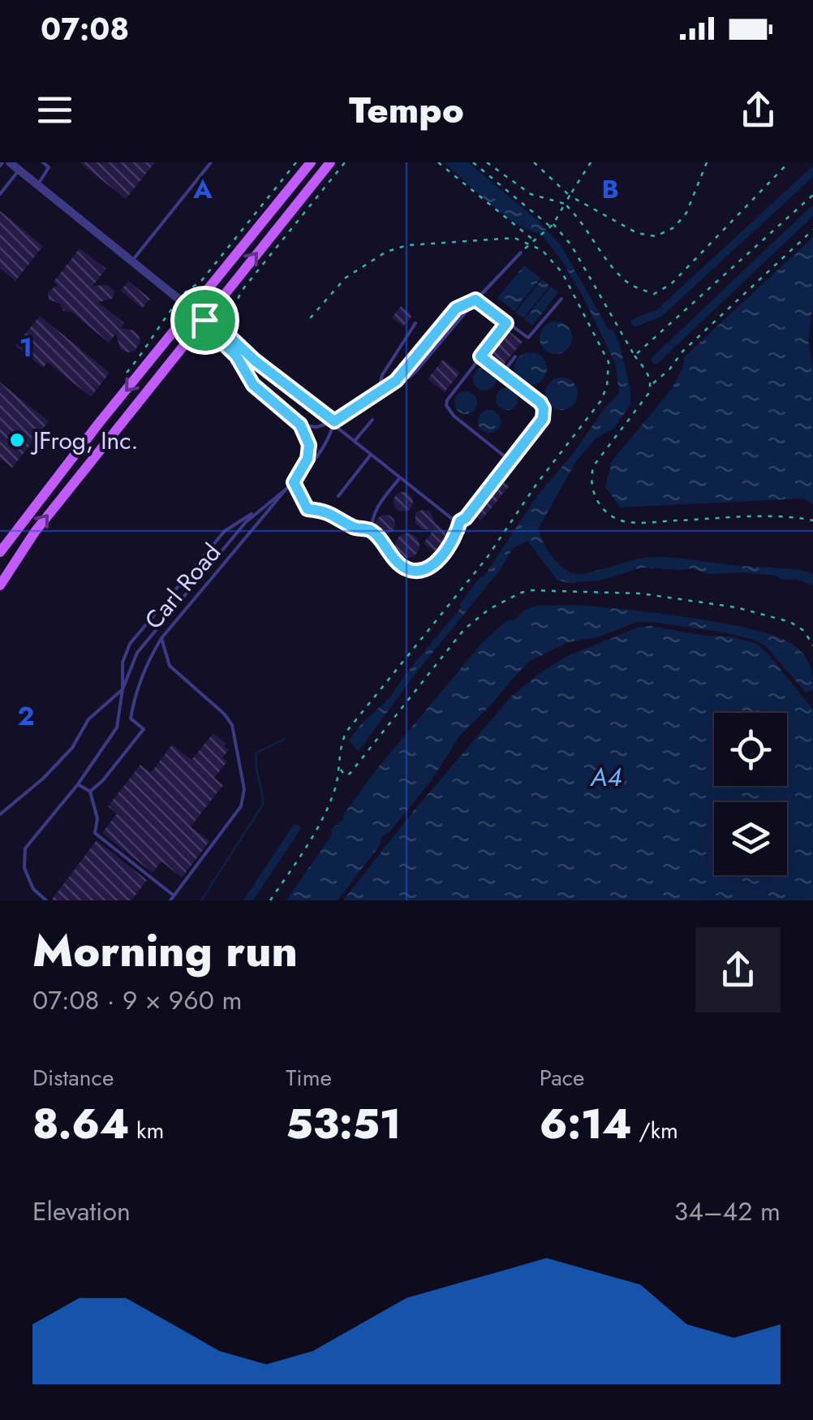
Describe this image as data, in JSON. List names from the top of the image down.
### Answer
{
  "streets": {
    "lane": ["Carl Road"]
  },
  "water": ["A4"],
  "places": ["JFrog, Inc."],
  "page": {
    "status": "07:08",
    "header": "Tempo",
    "heading": ["Morning run", "07:08 · 9 × 960 m"],
    "stats": [
      ["Distance", "8.64 km"],
      ["Time", "53:51"],
      ["Pace", "6:14 /km"]
    ],
    "chart": ["Elevation", "34–42 m"]
  },
  "grid": {
    "columns": ["A", "B"],
    "rows": ["1", "2"]
  }
}
